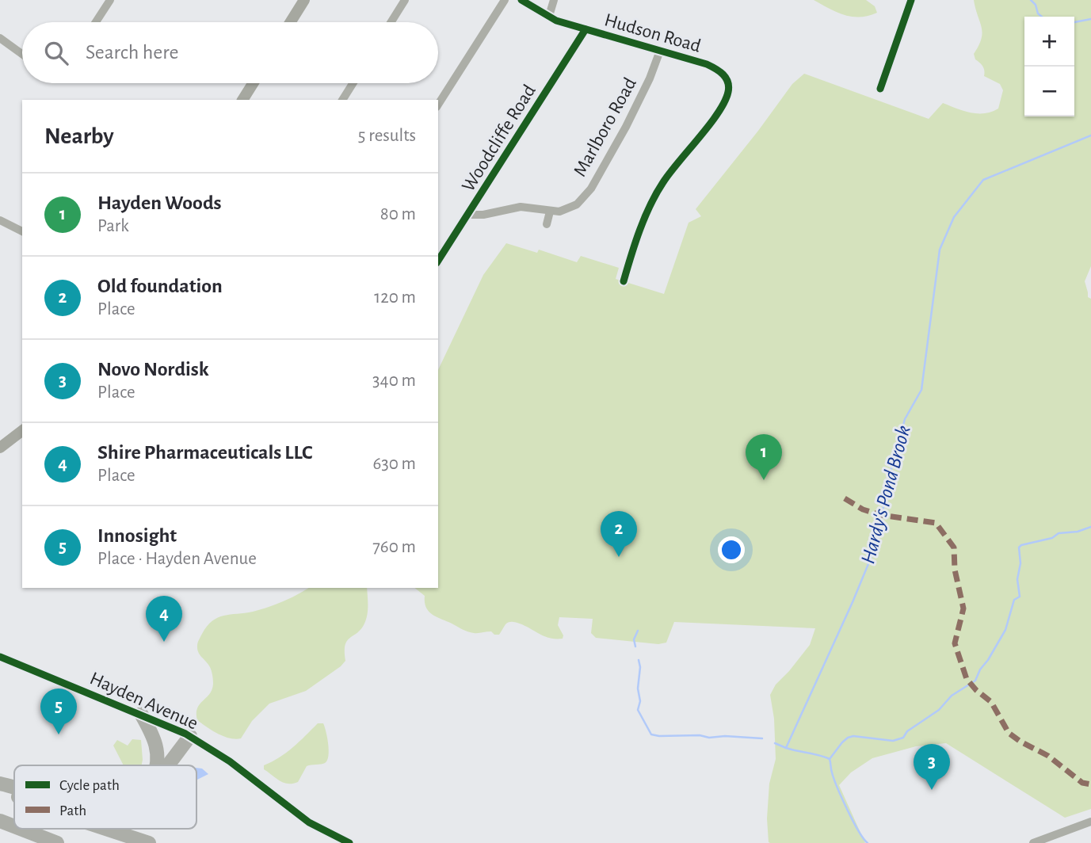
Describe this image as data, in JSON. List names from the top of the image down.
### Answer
{
  "streets": {
    "street": [
      "Hudson Road",
      "Marlboro Road",
      "Woodcliffe Road",
      "Hayden Avenue"
    ]
  },
  "crossings": [
    ["Hudson Road", "Marlboro Road"],
    ["Hudson Road", "Woodcliffe Road"],
    ["Marlboro Road", "Woodcliffe Road"]
  ],
  "water": ["Hardy's Pond Brook"],
  "legend": ["Cycle path", "Path"],
  "page": {
    "map_buttons": ["+", "−"],
    "search": "Search here",
    "heading": ["Nearby", "5 results"],
    "list": [
      {
        "mark": "1",
        "name": "Hayden Woods",
        "note": "Park",
        "value": "80 m"
      },
      {
        "mark": "2",
        "name": "Old foundation",
        "note": "Place",
        "value": "120 m"
      },
      {
        "mark": "3",
        "name": "Novo Nordisk",
        "note": "Place",
        "value": "340 m"
      },
      {
        "mark": "4",
        "name": "Shire Pharmaceuticals LLC",
        "note": "Place",
        "value": "630 m"
      },
      {
        "mark": "5",
        "name": "Innosight",
        "note": "Place · Hayden Avenue",
        "value": "760 m"
      }
    ],
    "pins": [
      "1",
      "2",
      "4",
      "5",
      "3"
    ]
  }
}
